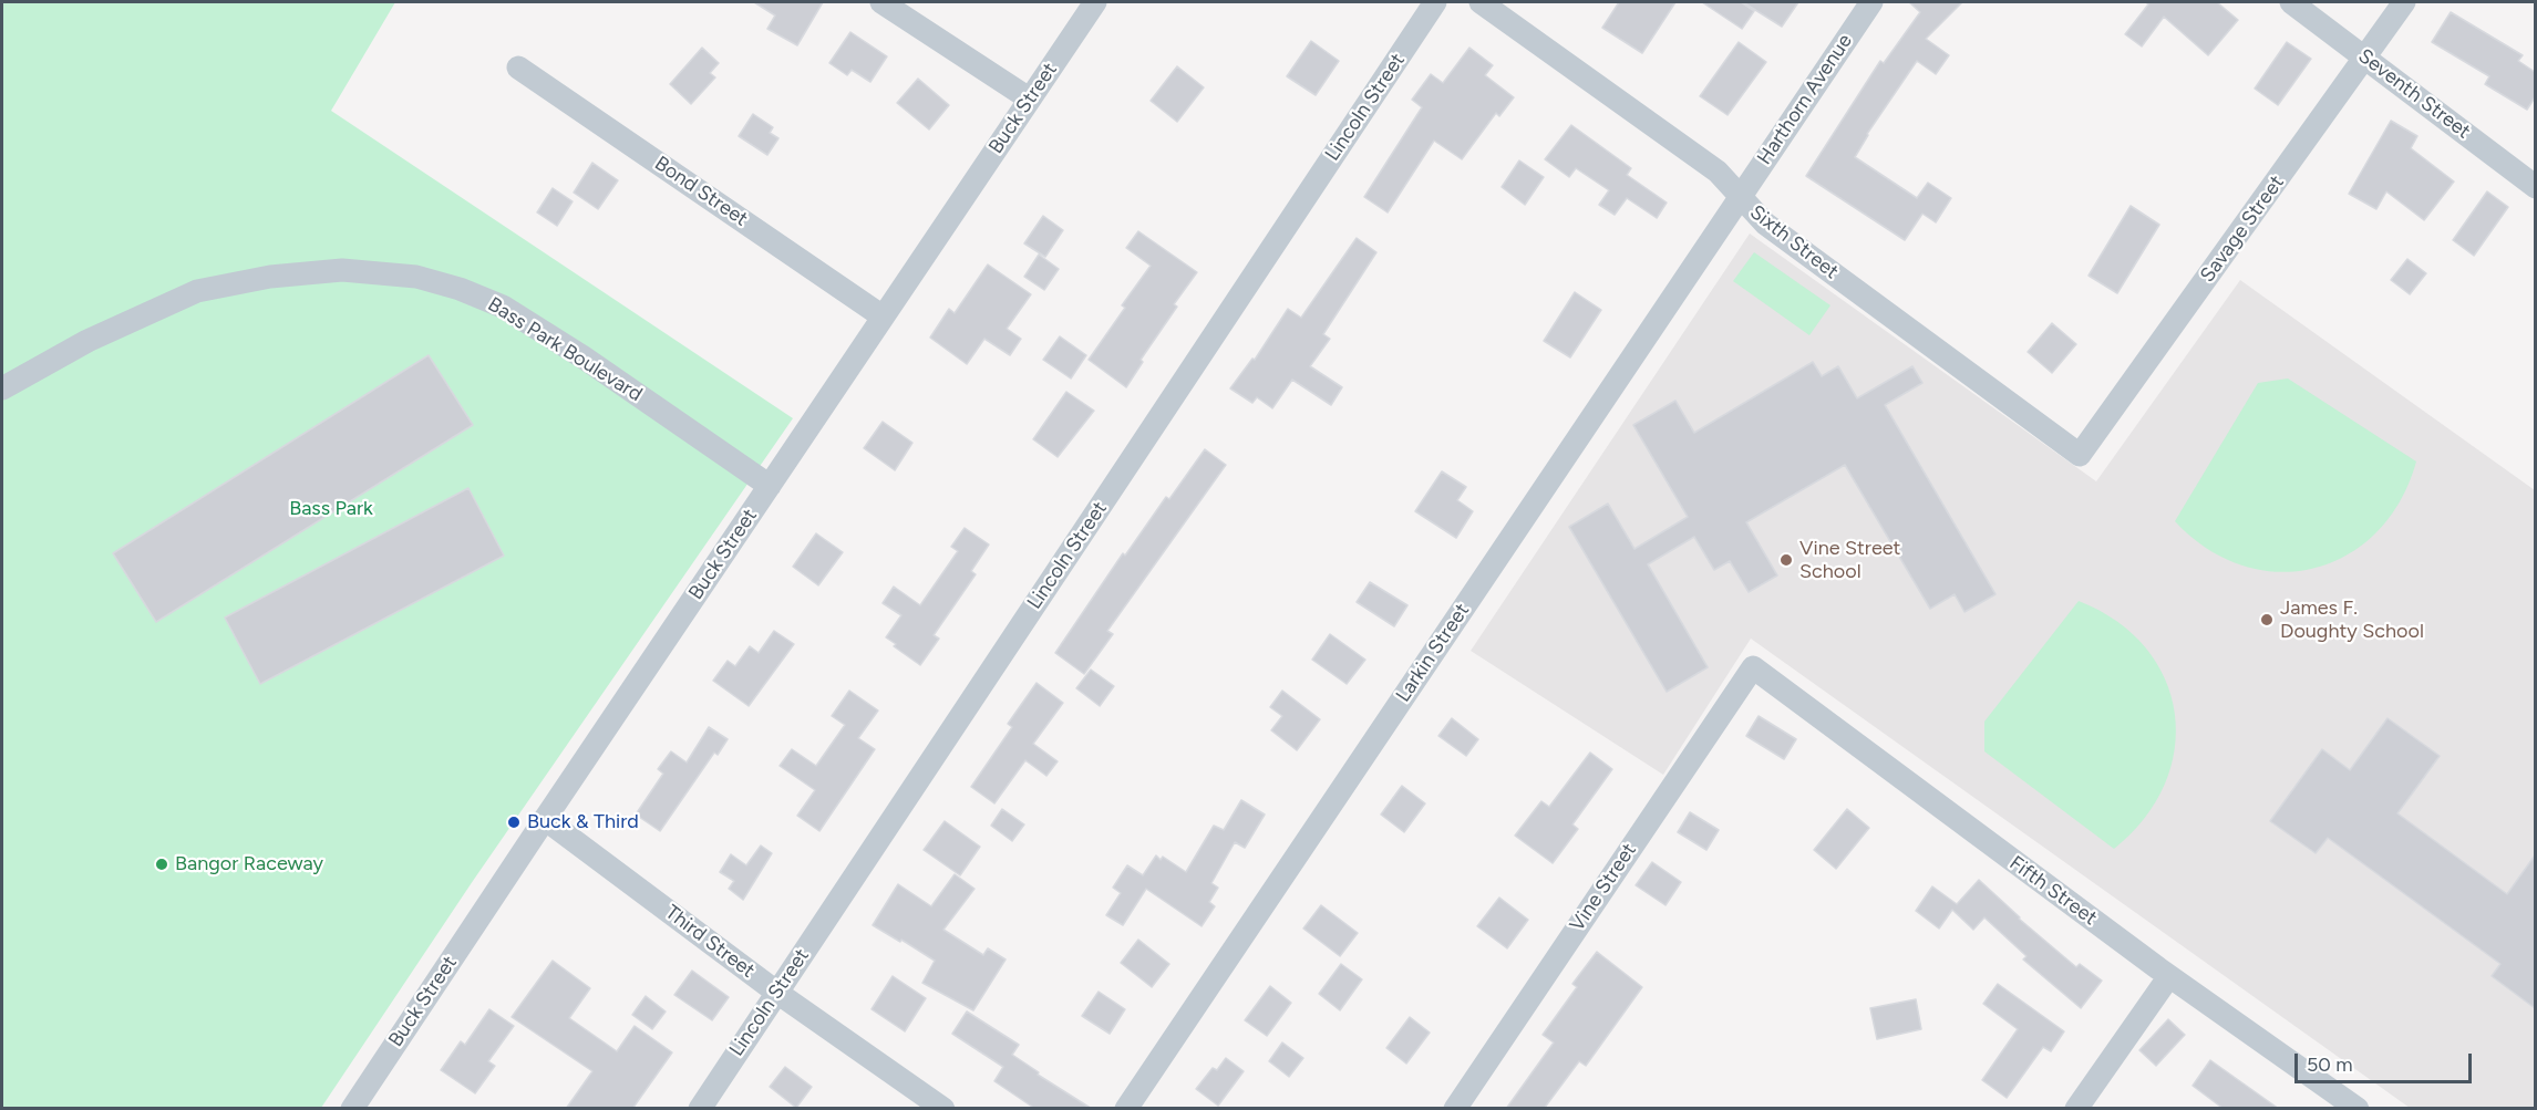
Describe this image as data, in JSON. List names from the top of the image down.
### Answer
{
  "streets": {
    "street": [
      "Seventh Street",
      "Harthorn Avenue",
      "Lincoln Street",
      "Buck Street",
      "Bond Street",
      "Savage Street",
      "Sixth Street",
      "Bass Park Boulevard",
      "Larkin Street",
      "Vine Street",
      "Fifth Street",
      "Third Street"
    ]
  },
  "crossings": [
    ["Seventh Street", "Savage Street"],
    ["Harthorn Avenue", "Sixth Street"],
    ["Harthorn Avenue", "Larkin Street"],
    ["Lincoln Street", "Third Street"],
    ["Buck Street", "Bond Street"],
    ["Buck Street", "Bass Park Boulevard"],
    ["Buck Street", "Third Street"],
    ["Savage Street", "Sixth Street"],
    ["Sixth Street", "Larkin Street"],
    ["Vine Street", "Fifth Street"]
  ],
  "parks": ["Bass Park"],
  "places": [
    "Vine Street School",
    "James F. Doughty School",
    "Buck & Third",
    "Bangor Raceway"
  ],
  "scale_bar": "50 m"
}
